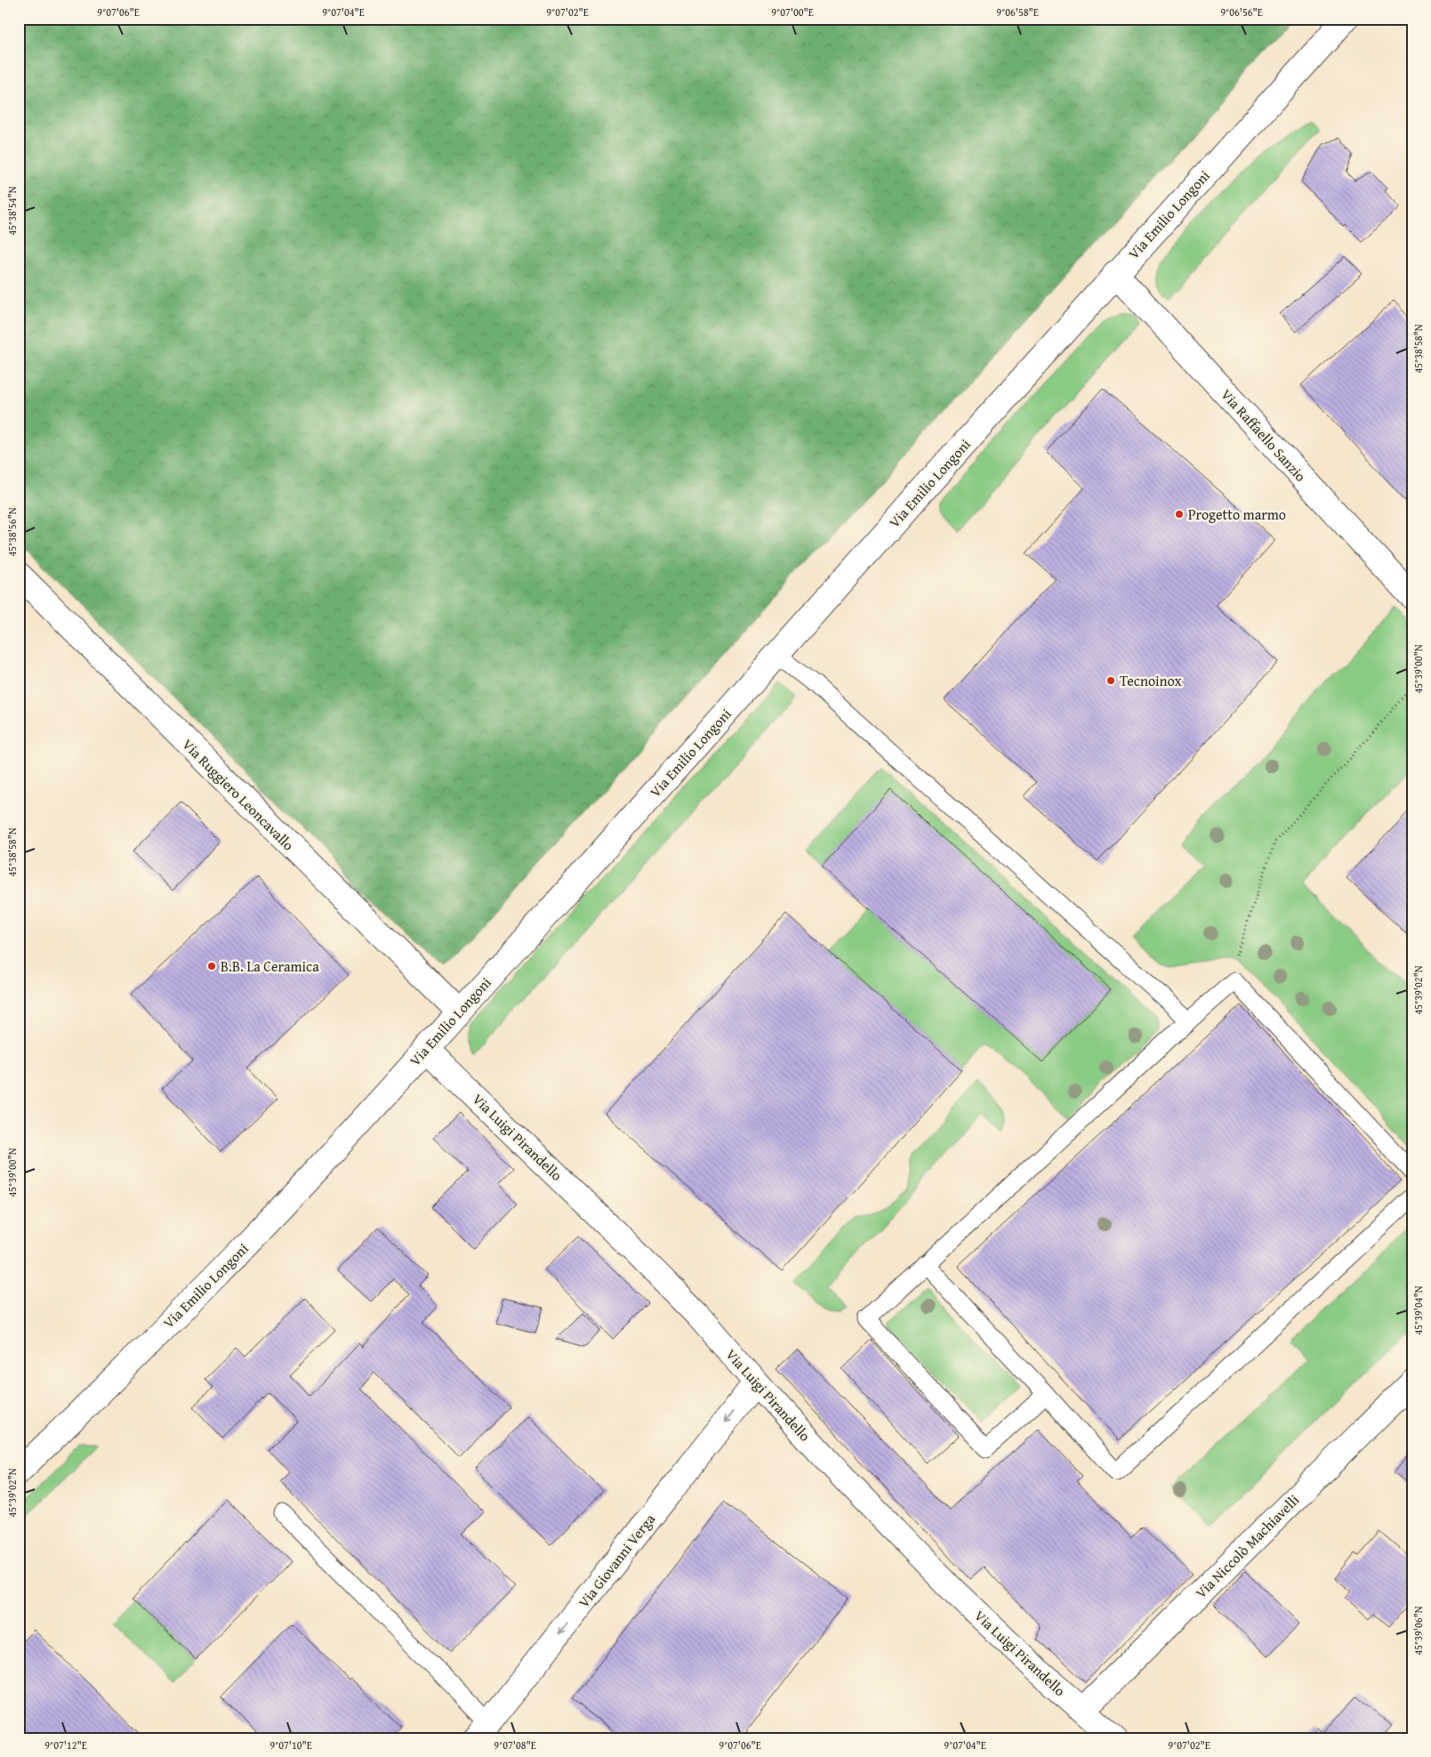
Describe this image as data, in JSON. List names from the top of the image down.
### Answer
{
  "streets": {
    "street": [
      "Via Emilio Longoni",
      "Via Raffaello Sanzio",
      "Via Ruggiero Leoncavallo",
      "Via Luigi Pirandello",
      "Via Niccolò Machiavelli",
      "Via Giovanni Verga"
    ]
  },
  "crossings": [
    ["Via Emilio Longoni", "Via Raffaello Sanzio"],
    ["Via Emilio Longoni", "Via Ruggiero Leoncavallo"],
    ["Via Emilio Longoni", "Via Luigi Pirandello"],
    ["Via Luigi Pirandello", "Via Niccolò Machiavelli"],
    ["Via Luigi Pirandello", "Via Giovanni Verga"]
  ],
  "one_way": ["Via Giovanni Verga"],
  "places": ["Progetto marmo", "Tecnoinox", "B.B. La Ceramica"],
  "coordinates": [
    "9°07'06\"E",
    "9°07'04\"E",
    "9°07'02\"E",
    "9°07'00\"E",
    "9°06'58\"E",
    "9°06'56\"E",
    "45°38'54\"N",
    "45°38'58\"N",
    "45°38'56\"N",
    "45°39'00\"N",
    "45°39'02\"N",
    "45°39'04\"N",
    "45°39'06\"N",
    "9°07'12\"E",
    "9°07'10\"E",
    "9°07'08\"E"
  ]
}
